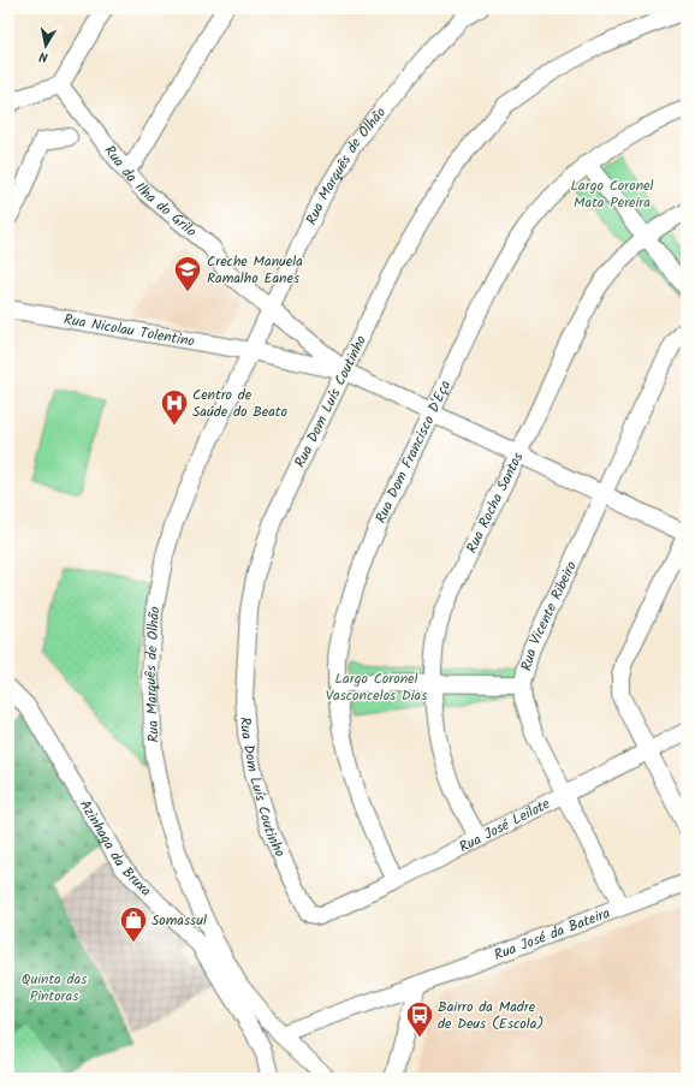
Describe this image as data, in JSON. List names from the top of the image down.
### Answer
{
  "streets": {
    "street": [
      "Rua Marquês de Olhão",
      "Rua da Ilha do Grilo",
      "Rua Nicolau Tolentino",
      "Rua Dom Luís Coutinho",
      "Rua Dom Francisco D'Eça",
      "Rua Rocha Santos",
      "Rua Vicente Ribeiro",
      "Rua José Leilote",
      "Azinhaga da Bruxa",
      "Rua José da Bateira"
    ]
  },
  "crossings": [
    ["Rua Marquês de Olhão", "Rua da Ilha do Grilo"],
    ["Rua Marquês de Olhão", "Rua Nicolau Tolentino"],
    ["Rua Marquês de Olhão", "Azinhaga da Bruxa"],
    ["Rua Marquês de Olhão", "Rua José da Bateira"],
    ["Rua da Ilha do Grilo", "Rua Dom Luís Coutinho"],
    ["Rua Dom Luís Coutinho", "Rua José Leilote"],
    ["Rua Dom Francisco D'Eça", "Rua José Leilote"],
    ["Rua Rocha Santos", "Rua José Leilote"],
    ["Rua Vicente Ribeiro", "Rua José Leilote"],
    ["Rua Vicente Ribeiro", "Rua José da Bateira"]
  ],
  "parks": ["Largo Coronel Mata Pereira", "Largo Coronel Vasconcelos Dias", "Quinta das Pintoras"],
  "places": {
    "school or university": ["Creche Manuela Ramalho Eanes"],
    "hospital": ["Centro de Saúde do Beato"],
    "shop": ["Somassul"],
    "bus stop": ["Bairro da Madre de Deus (Escola)"]
  },
  "north": "bottom"
}
